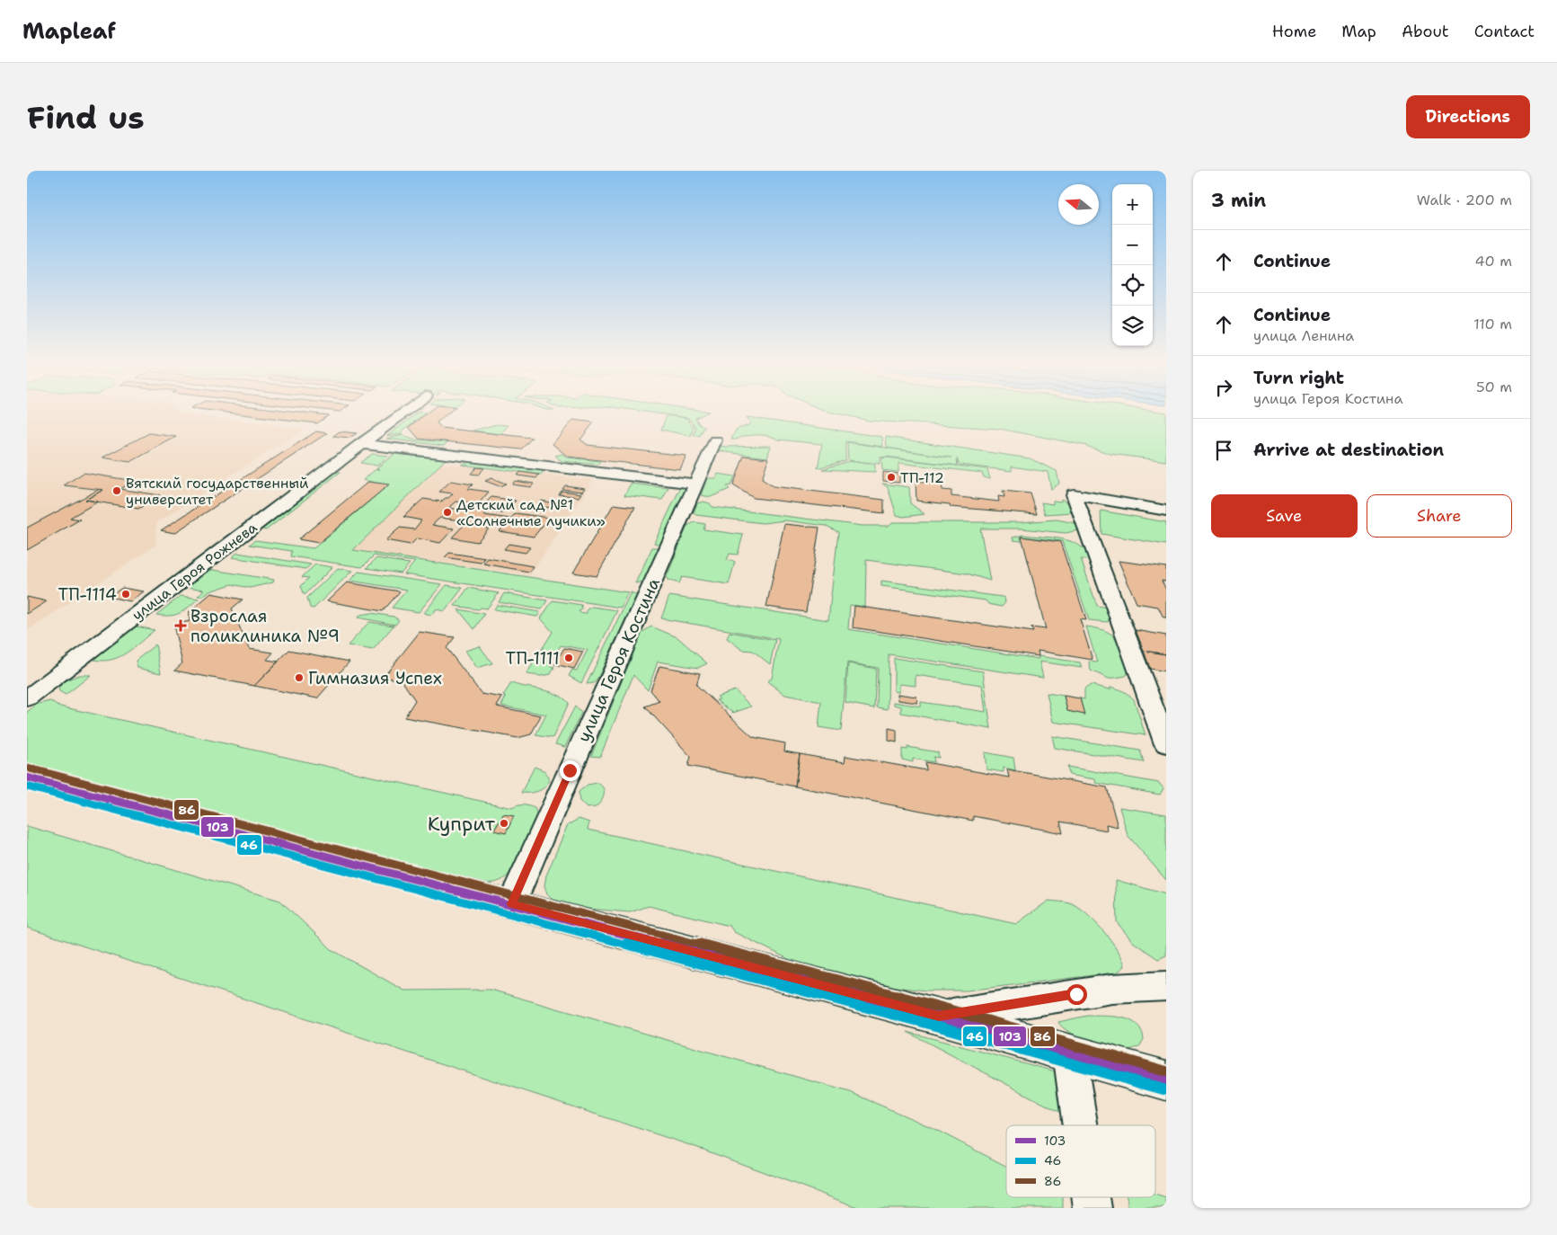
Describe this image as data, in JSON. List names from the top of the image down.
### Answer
{
  "streets": {
    "street": ["улица Героя Рожнева", "улица Героя Костина"]
  },
  "places": {
    "other": [
      "ТП-112",
      "Вятский государственный университет",
      "Детский сад №1 «Солнечные лучики»",
      "ТП-1114",
      "ТП-1111",
      "Гимназия Успех",
      "Куприт"
    ],
    "health": ["Взрослая поликлиника №9"]
  },
  "lines": ["transit line 86", "transit line 103", "transit line 46"],
  "legend": ["103", "46", "86"],
  "north": "left",
  "page": {
    "header": "Mapleaf",
    "nav": [
      "Home",
      "Map",
      "About",
      "Contact"
    ],
    "buttons": [
      "Directions",
      ["Save", "Share"]
    ],
    "title": "Find us",
    "heading": ["3 min", "Walk · 200 m"],
    "map_buttons": ["+", "−"],
    "list": [
      ["Continue", "40 m"],
      ["Continue", "улица Ленина", "110 m"],
      ["Turn right", "улица Героя Костина", "50 m"],
      "Arrive at destination"
    ]
  }
}
